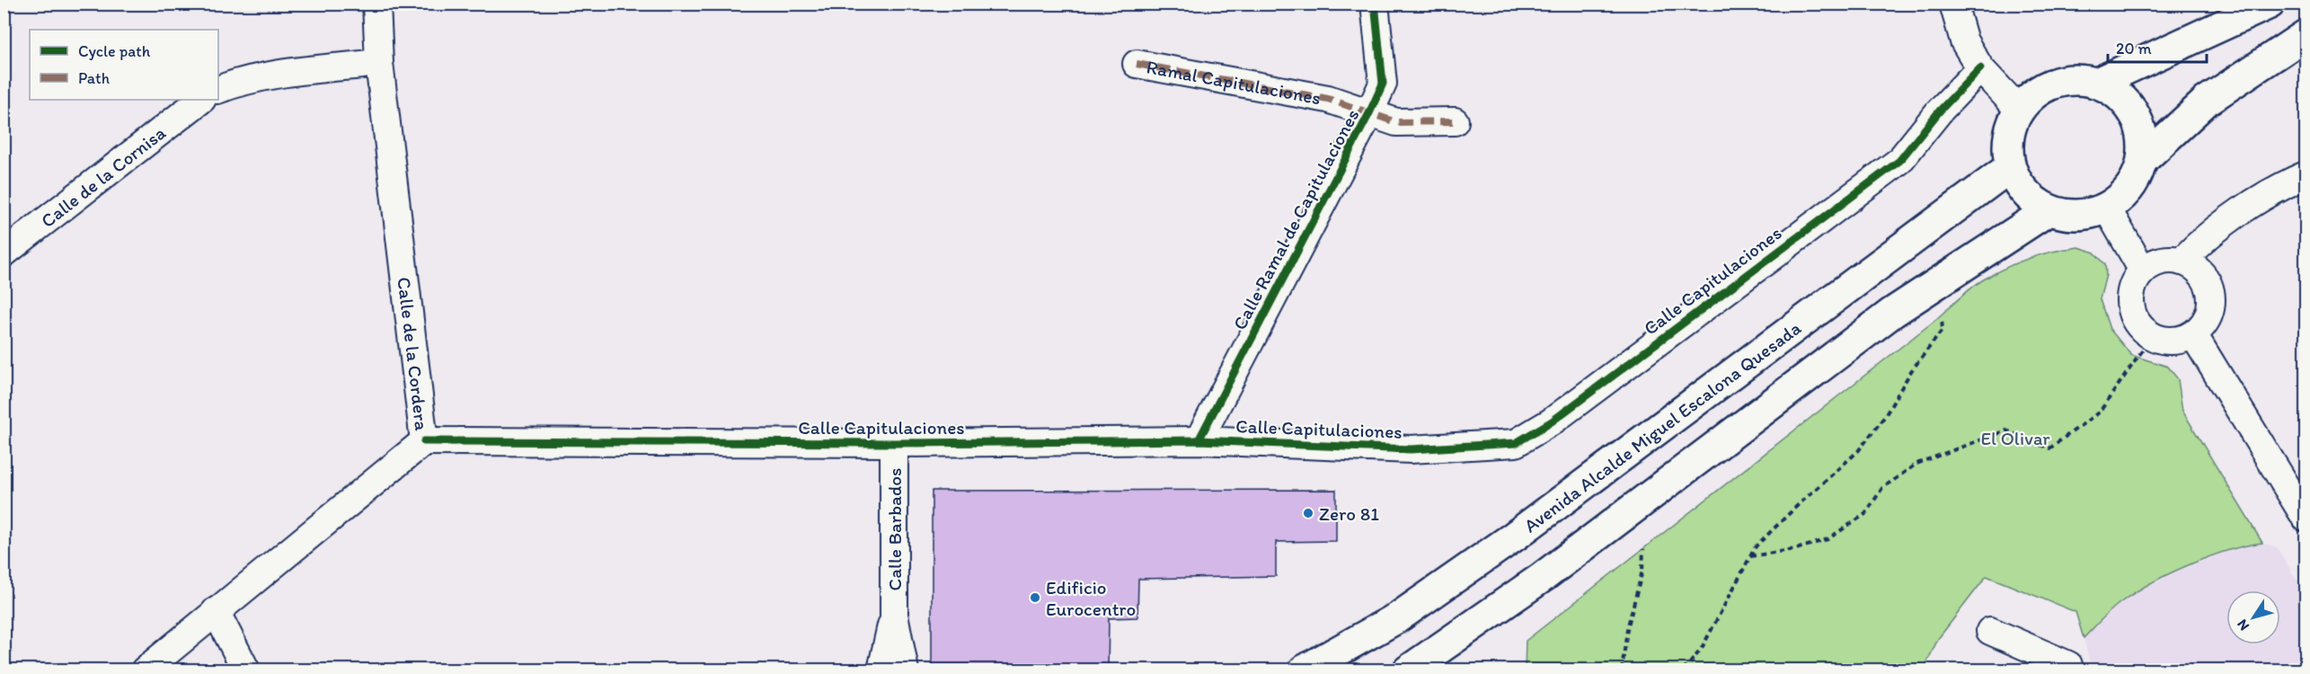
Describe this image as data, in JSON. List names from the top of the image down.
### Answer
{
  "streets": {
    "main road": ["Avenida Alcalde Miguel Escalona Quesada"],
    "street": [
      "Ramal Capitulaciones",
      "Calle de la Cornisa",
      "Calle Ramal de Capitulaciones",
      "Calle Capitulaciones",
      "Calle de la Cordera",
      "Calle Barbados"
    ]
  },
  "crossings": [
    ["Ramal Capitulaciones", "Calle Ramal de Capitulaciones"],
    ["Calle Ramal de Capitulaciones", "Calle Capitulaciones"],
    ["Calle Capitulaciones", "Calle de la Cordera"],
    ["Calle Capitulaciones", "Calle Barbados"]
  ],
  "parks": ["El Olivar"],
  "places": ["Zero 81", "Edificio Eurocentro"],
  "legend": ["Cycle path", "Path"],
  "scale_bar": "20 m",
  "north": "bottom left"
}
